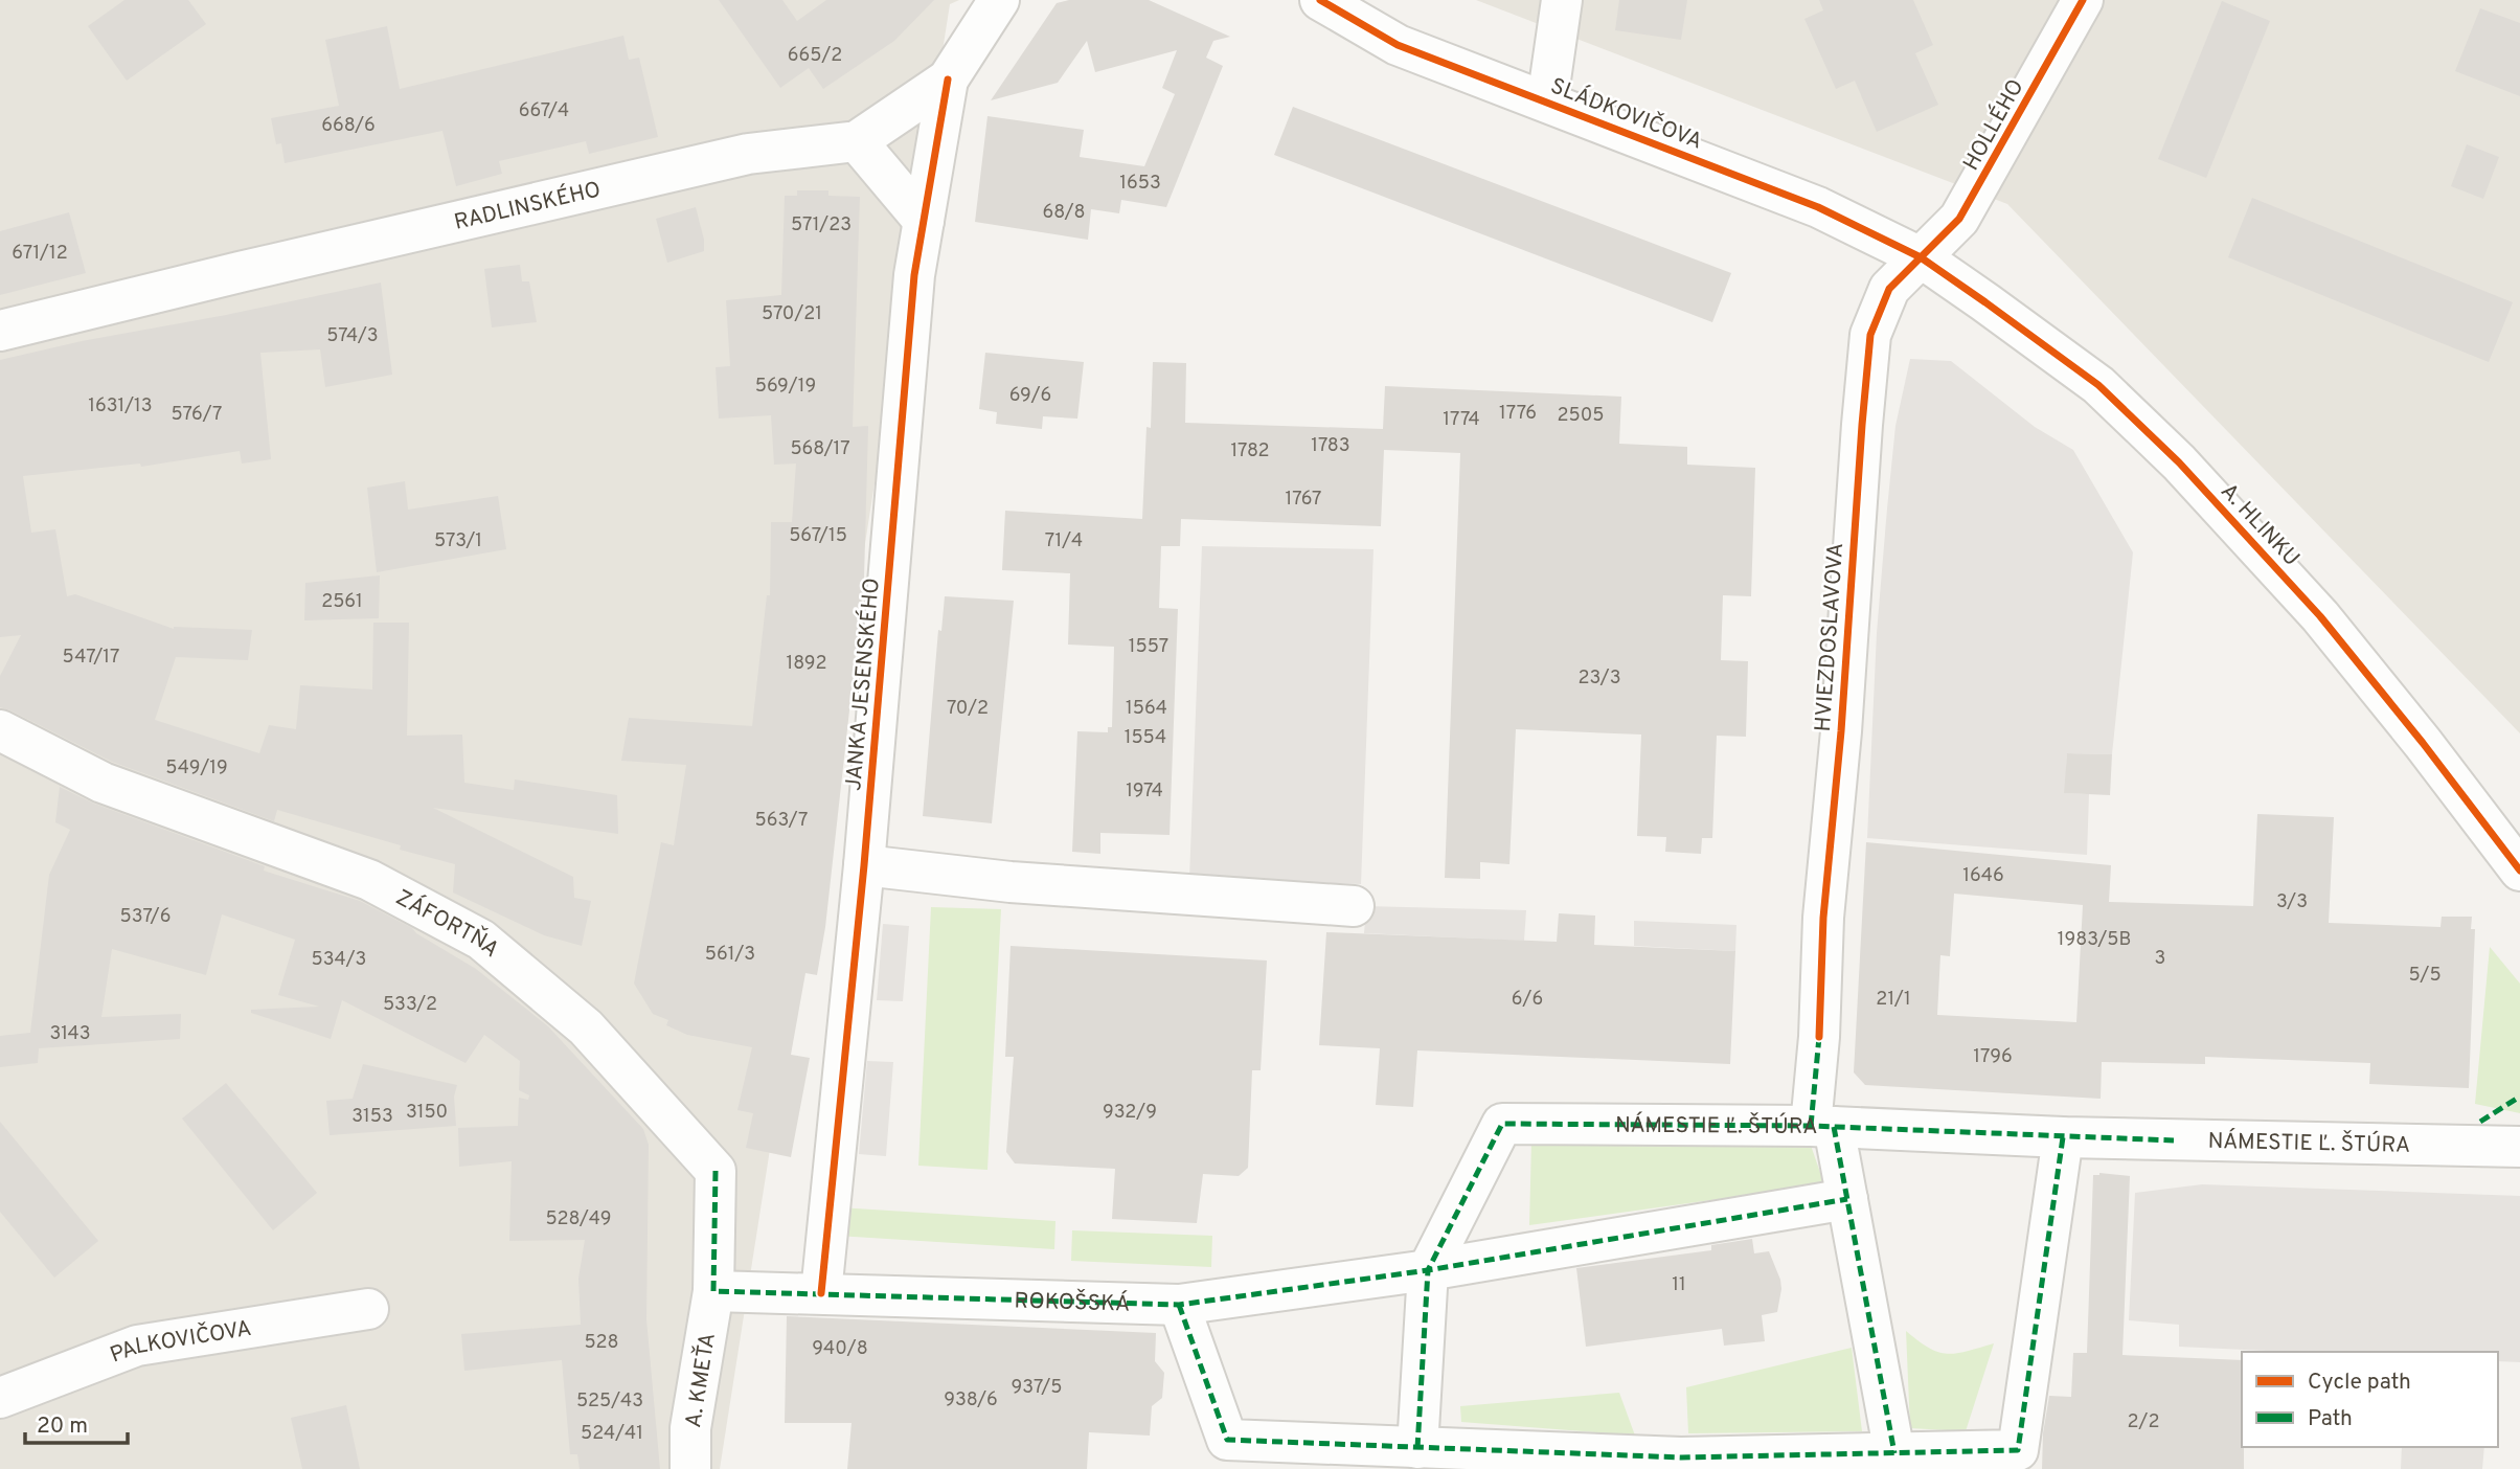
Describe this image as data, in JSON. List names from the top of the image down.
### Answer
{
  "streets": {
    "street": [
      "SLÁDKOVIČOVA",
      "HOLLÉHO",
      "RADLINSKÉHO",
      "A. HLINKU",
      "HVIEZDOSLAVOVA",
      "JANKA JESENSKÉHO",
      "ZÁFORTŇA",
      "NÁMESTIE Ľ. ŠTÚRA",
      "ROKOŠSKÁ",
      "PALKOVIČOVA",
      "A. KMEŤA"
    ]
  },
  "crossings": [
    ["SLÁDKOVIČOVA", "HOLLÉHO"],
    ["SLÁDKOVIČOVA", "A. HLINKU"],
    ["SLÁDKOVIČOVA", "HVIEZDOSLAVOVA"],
    ["HOLLÉHO", "A. HLINKU"],
    ["HOLLÉHO", "HVIEZDOSLAVOVA"],
    ["RADLINSKÉHO", "JANKA JESENSKÉHO"],
    ["A. HLINKU", "HVIEZDOSLAVOVA"],
    ["HVIEZDOSLAVOVA", "NÁMESTIE Ľ. ŠTÚRA"],
    ["JANKA JESENSKÉHO", "ROKOŠSKÁ"],
    ["ZÁFORTŇA", "ROKOŠSKÁ"],
    ["ZÁFORTŇA", "A. KMEŤA"],
    ["NÁMESTIE Ľ. ŠTÚRA", "ROKOŠSKÁ"],
    ["ROKOŠSKÁ", "A. KMEŤA"]
  ],
  "house_numbers": [
    "665/2",
    "667/4",
    "668/6",
    "1653",
    "68/8",
    "571/23",
    "671/12",
    "570/21",
    "574/3",
    "569/19",
    "69/6",
    "1631/13",
    "1776",
    "576/7",
    "2505",
    "1774",
    "1783",
    "568/17",
    "1782",
    "1767",
    "567/15",
    "573/1",
    "71/4",
    "2561",
    "1557",
    "547/17",
    "1892",
    "23/3",
    "70/2",
    "1564",
    "1554",
    "549/19",
    "1974",
    "563/7",
    "1646",
    "3/3",
    "537/6",
    "1983/5B",
    "561/3",
    "3",
    "534/3",
    "5/5",
    "6/6",
    "21/1",
    "533/2",
    "3143",
    "1796",
    "3150",
    "932/9",
    "3153",
    "528/49",
    "11",
    "528",
    "940/8",
    "937/5",
    "938/6",
    "525/43",
    "2/2",
    "524/41"
  ],
  "legend": ["Cycle path", "Path"],
  "scale_bar": "20 m"
}
